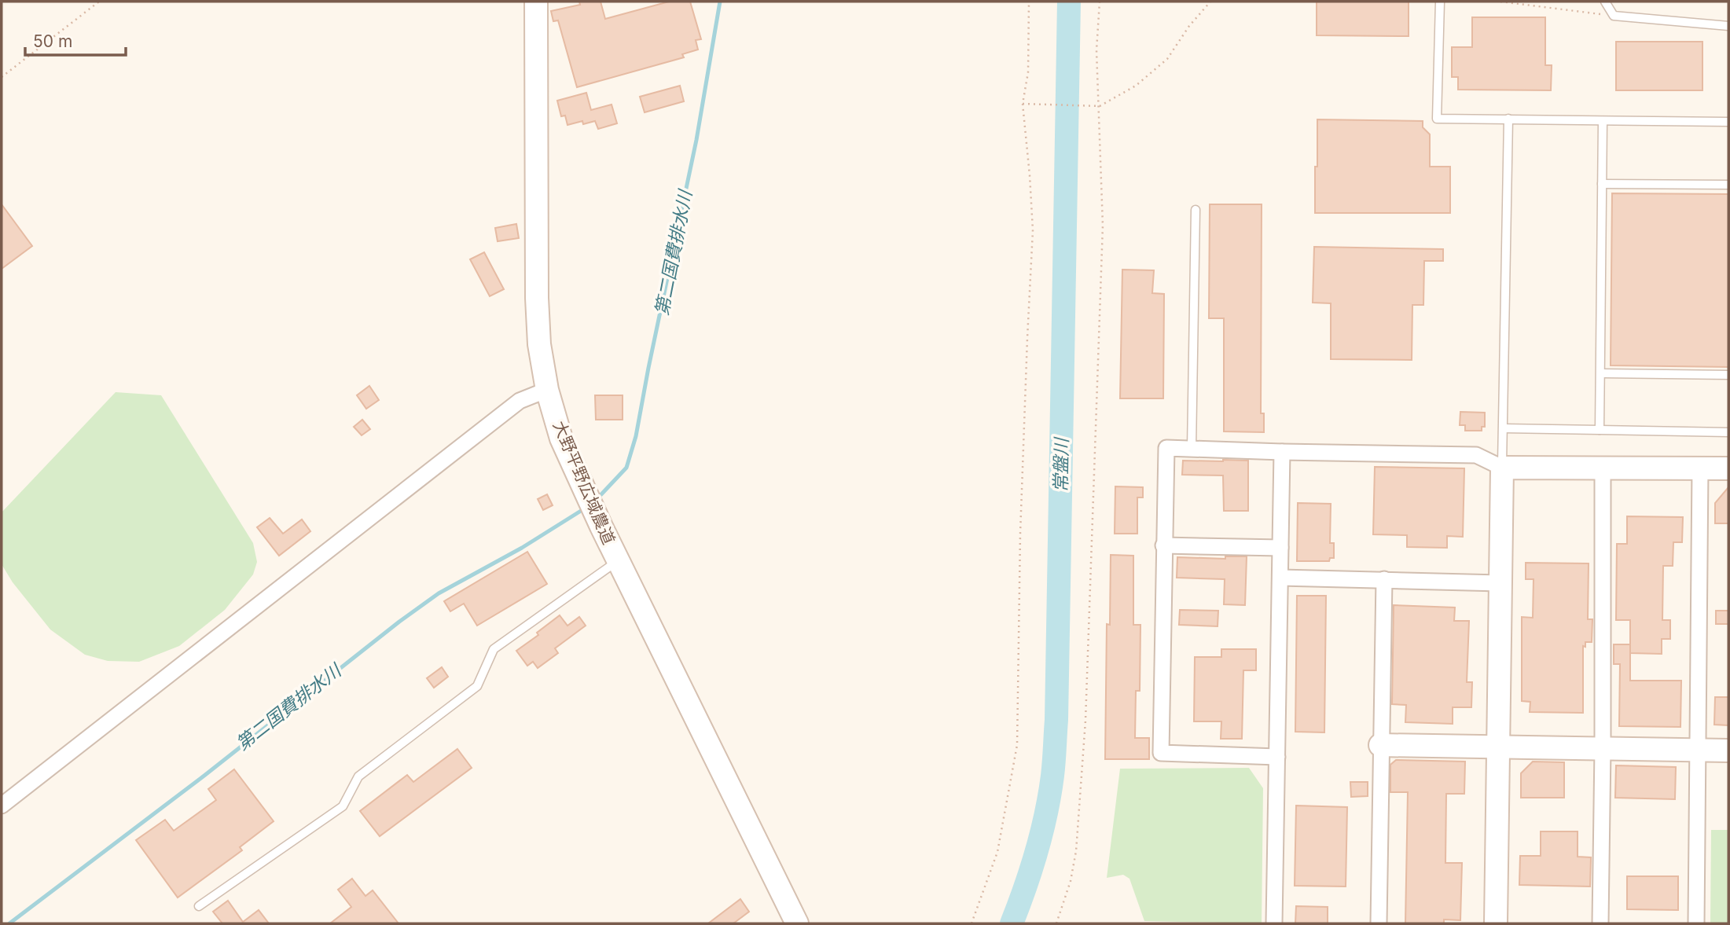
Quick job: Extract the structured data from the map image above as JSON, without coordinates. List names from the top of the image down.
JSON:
{
  "streets": {
    "street": ["大野平野広域農道"]
  },
  "water": ["第二国費排水川", "常盤川"],
  "scale_bar": "50 m"
}
